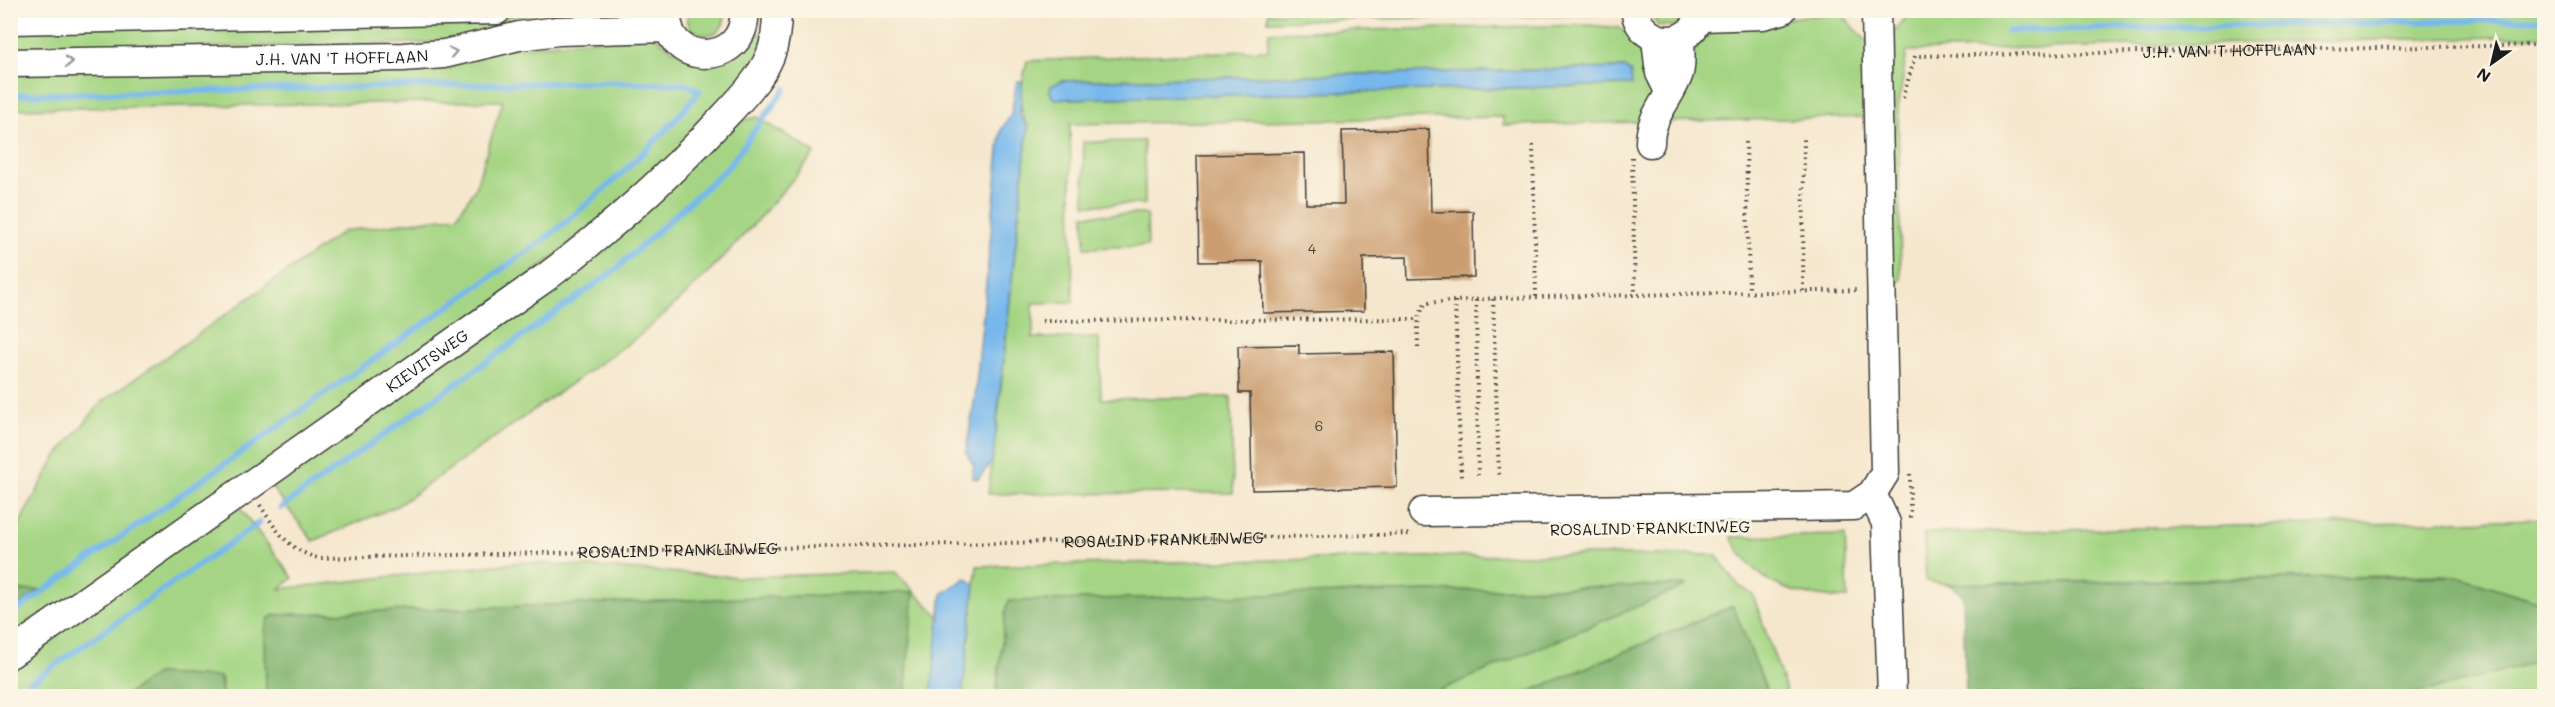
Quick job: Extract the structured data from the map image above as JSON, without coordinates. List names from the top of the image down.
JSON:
{
  "streets": {
    "street": ["J.H. VAN 'T HOFFLAAN", "KIEVITSWEG", "ROSALIND FRANKLINWEG"]
  },
  "crossings": [
    ["KIEVITSWEG", "ROSALIND FRANKLINWEG"]
  ],
  "house_numbers": ["4", "6"],
  "north": "bottom left"
}
